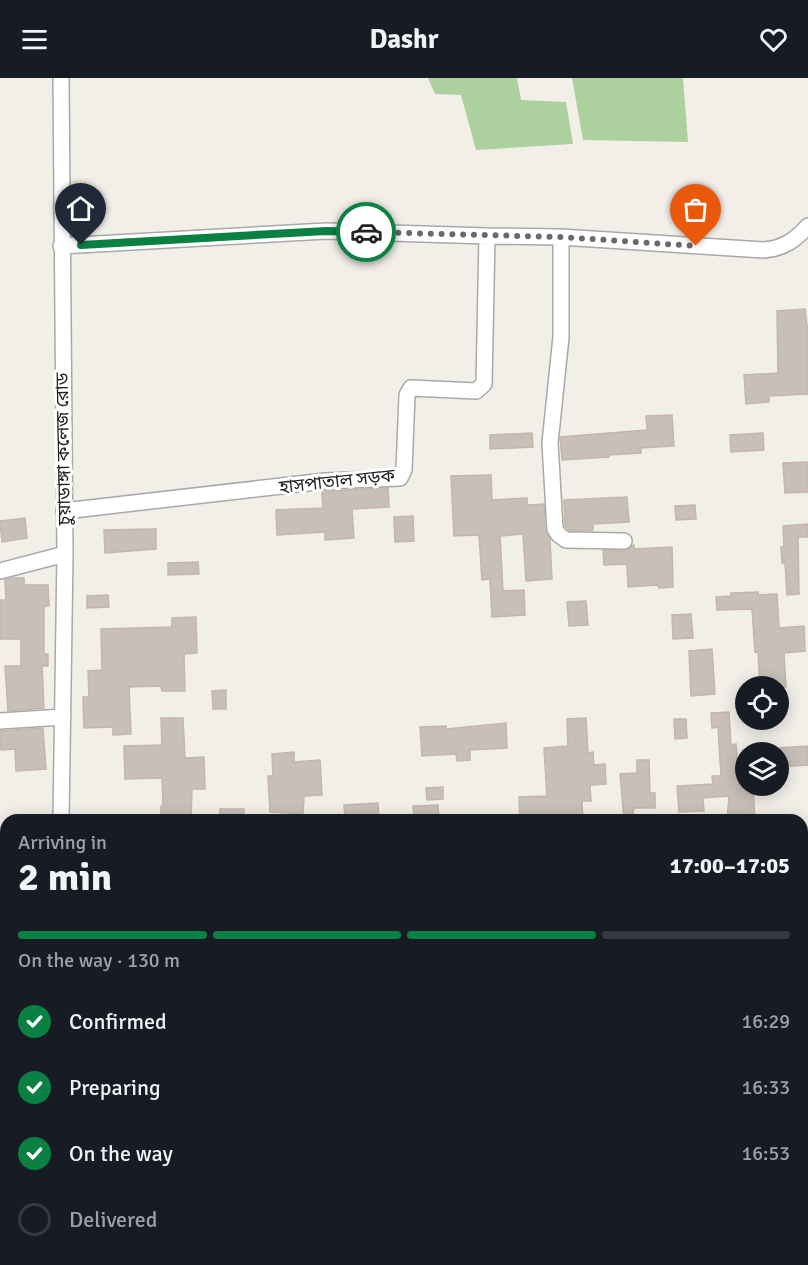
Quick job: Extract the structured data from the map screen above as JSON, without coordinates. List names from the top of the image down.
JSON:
{
  "streets": {
    "street": ["চুয়াডাঙ্গা কলেজ রোড", "হাসপাতাল সড়ক"]
  },
  "crossings": [
    ["চুয়াডাঙ্গা কলেজ রোড", "হাসপাতাল সড়ক"]
  ],
  "page": {
    "header": "Dashr",
    "heading": ["2 min", "Arriving in", "17:00–17:05"],
    "bar": "On the way · 130 m",
    "list": [
      ["Confirmed", "16:29"],
      ["Preparing", "16:33"],
      ["On the way", "16:53"],
      "Delivered"
    ]
  }
}
